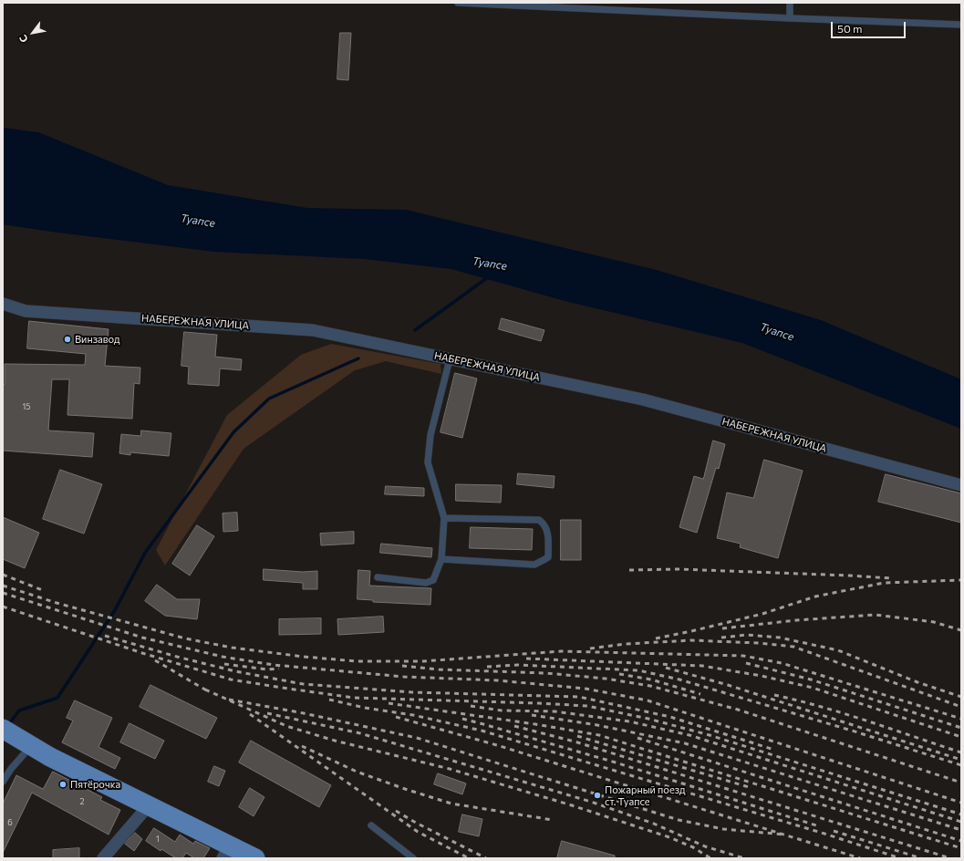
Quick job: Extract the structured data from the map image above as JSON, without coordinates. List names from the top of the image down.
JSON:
{
  "streets": {
    "street": ["НАБЕРЕЖНАЯ УЛИЦА"]
  },
  "water": ["Туапсе"],
  "places": ["Винзавод", "Пятёрочка", "Пожарный поезд ст. Туапсе"],
  "house_numbers": [
    "15",
    "2",
    "6",
    "1"
  ],
  "scale_bar": "50 m",
  "north": "bottom left"
}
